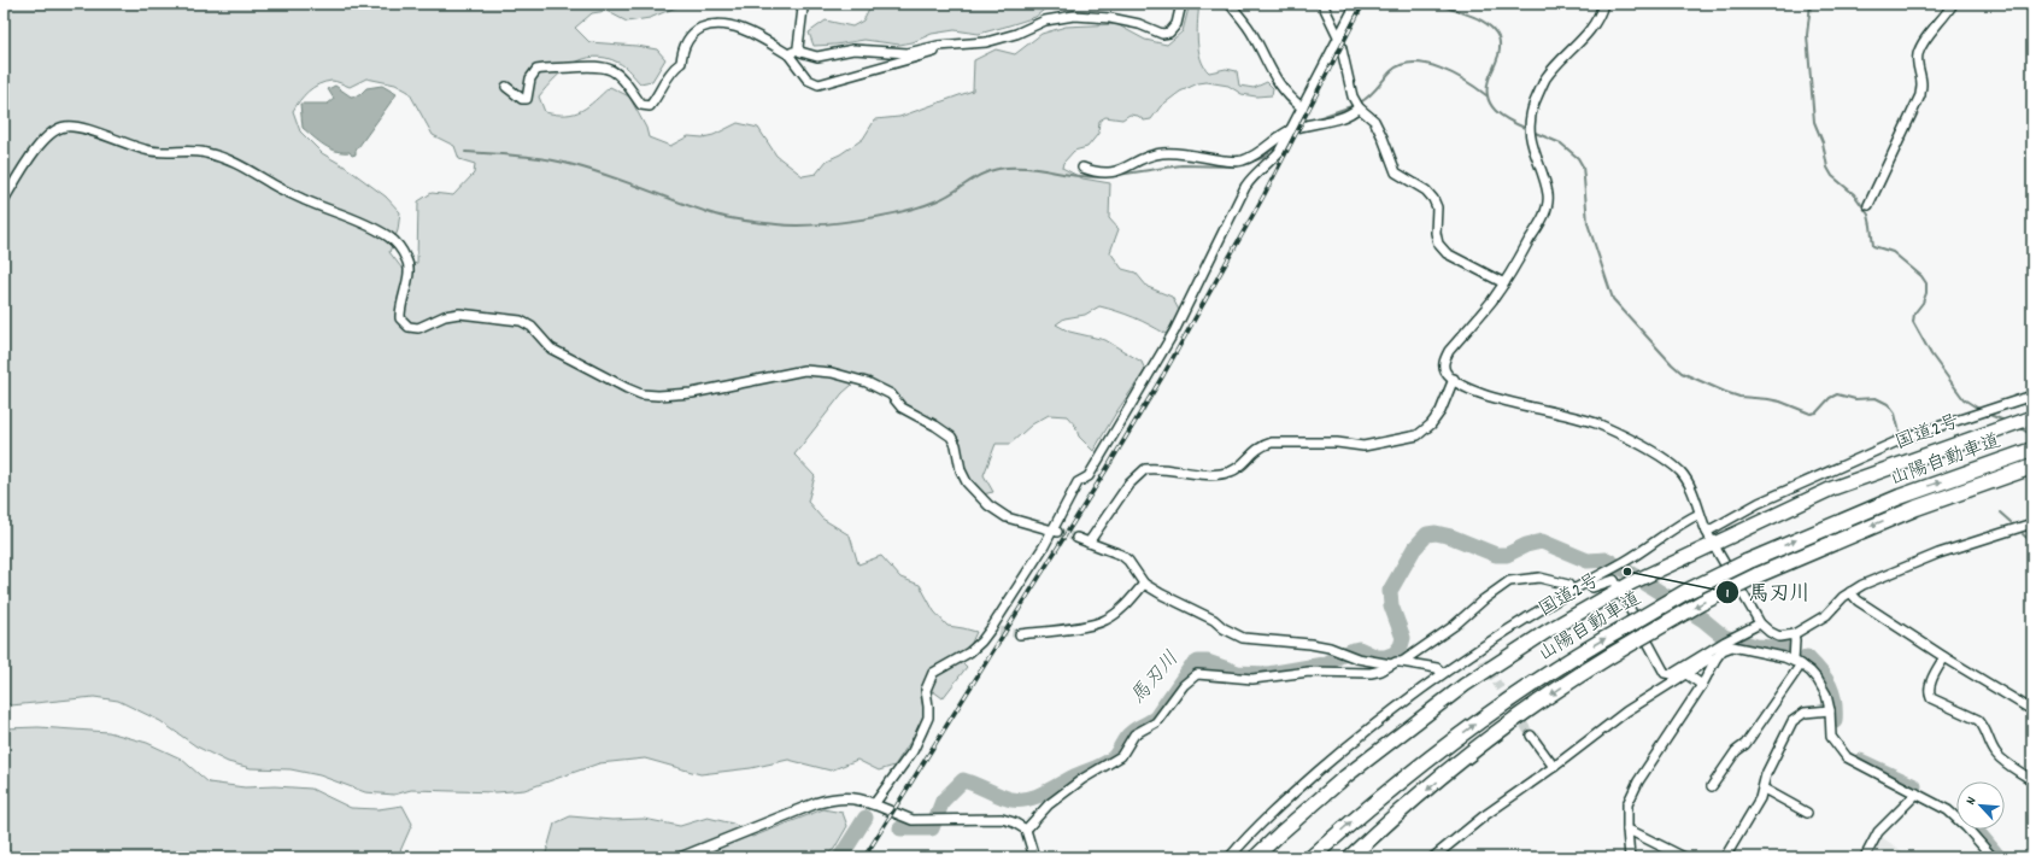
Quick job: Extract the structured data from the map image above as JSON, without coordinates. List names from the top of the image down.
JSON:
{
  "streets": {
    "highway": ["国道2号", "山陽自動車道"]
  },
  "water": ["馬刃川"],
  "places": ["馬刃川"],
  "north": "top left"
}
